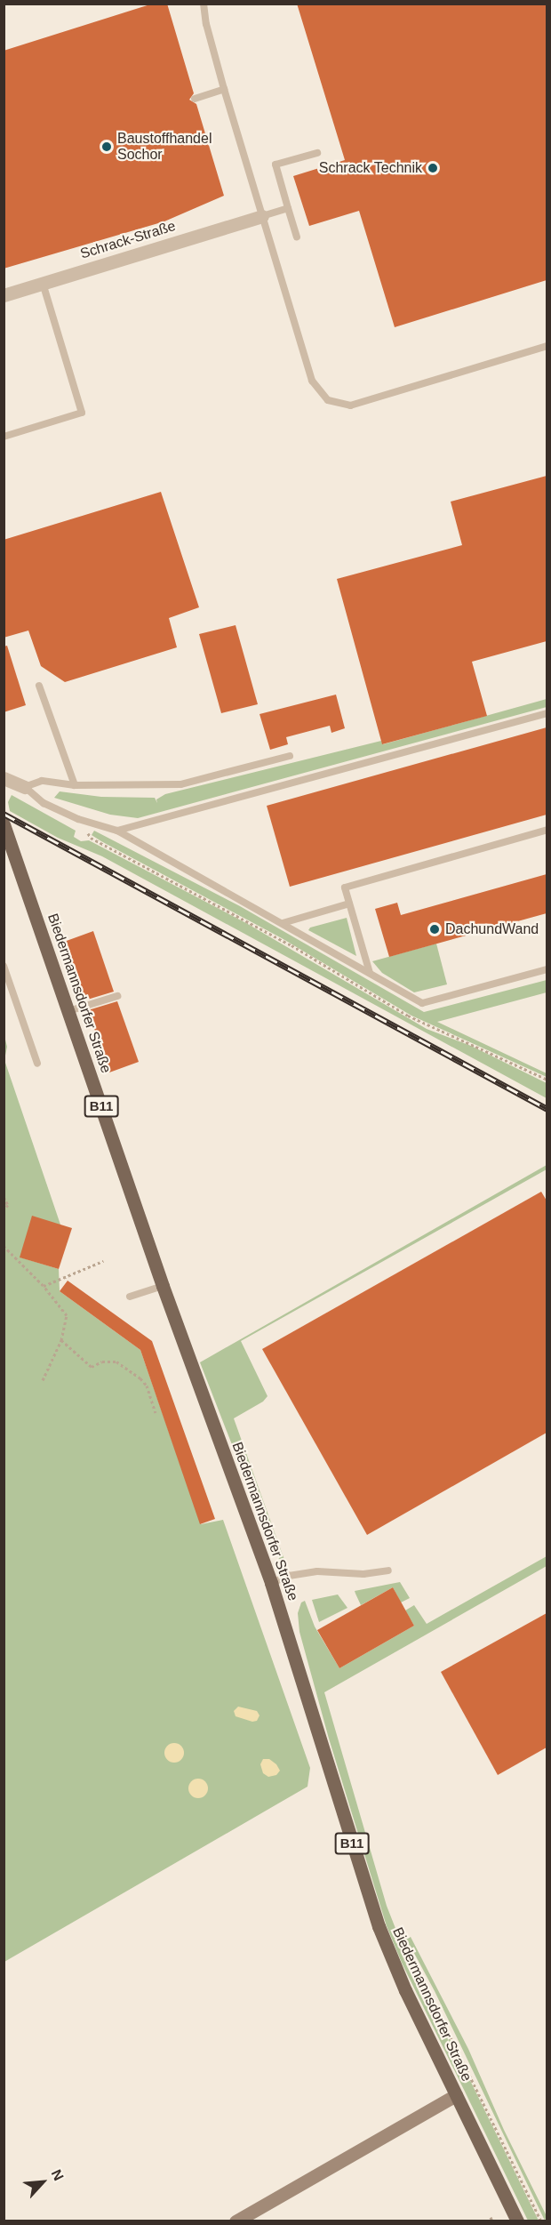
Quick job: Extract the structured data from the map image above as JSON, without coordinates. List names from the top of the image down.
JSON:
{
  "streets": {
    "main road": ["Biedermannsdorfer Straße", "B11"],
    "street": ["Schrack-Straße"]
  },
  "places": ["Baustoffhandel Sochor", "Schrack Technik", "DachundWand"],
  "north": "top right"
}
